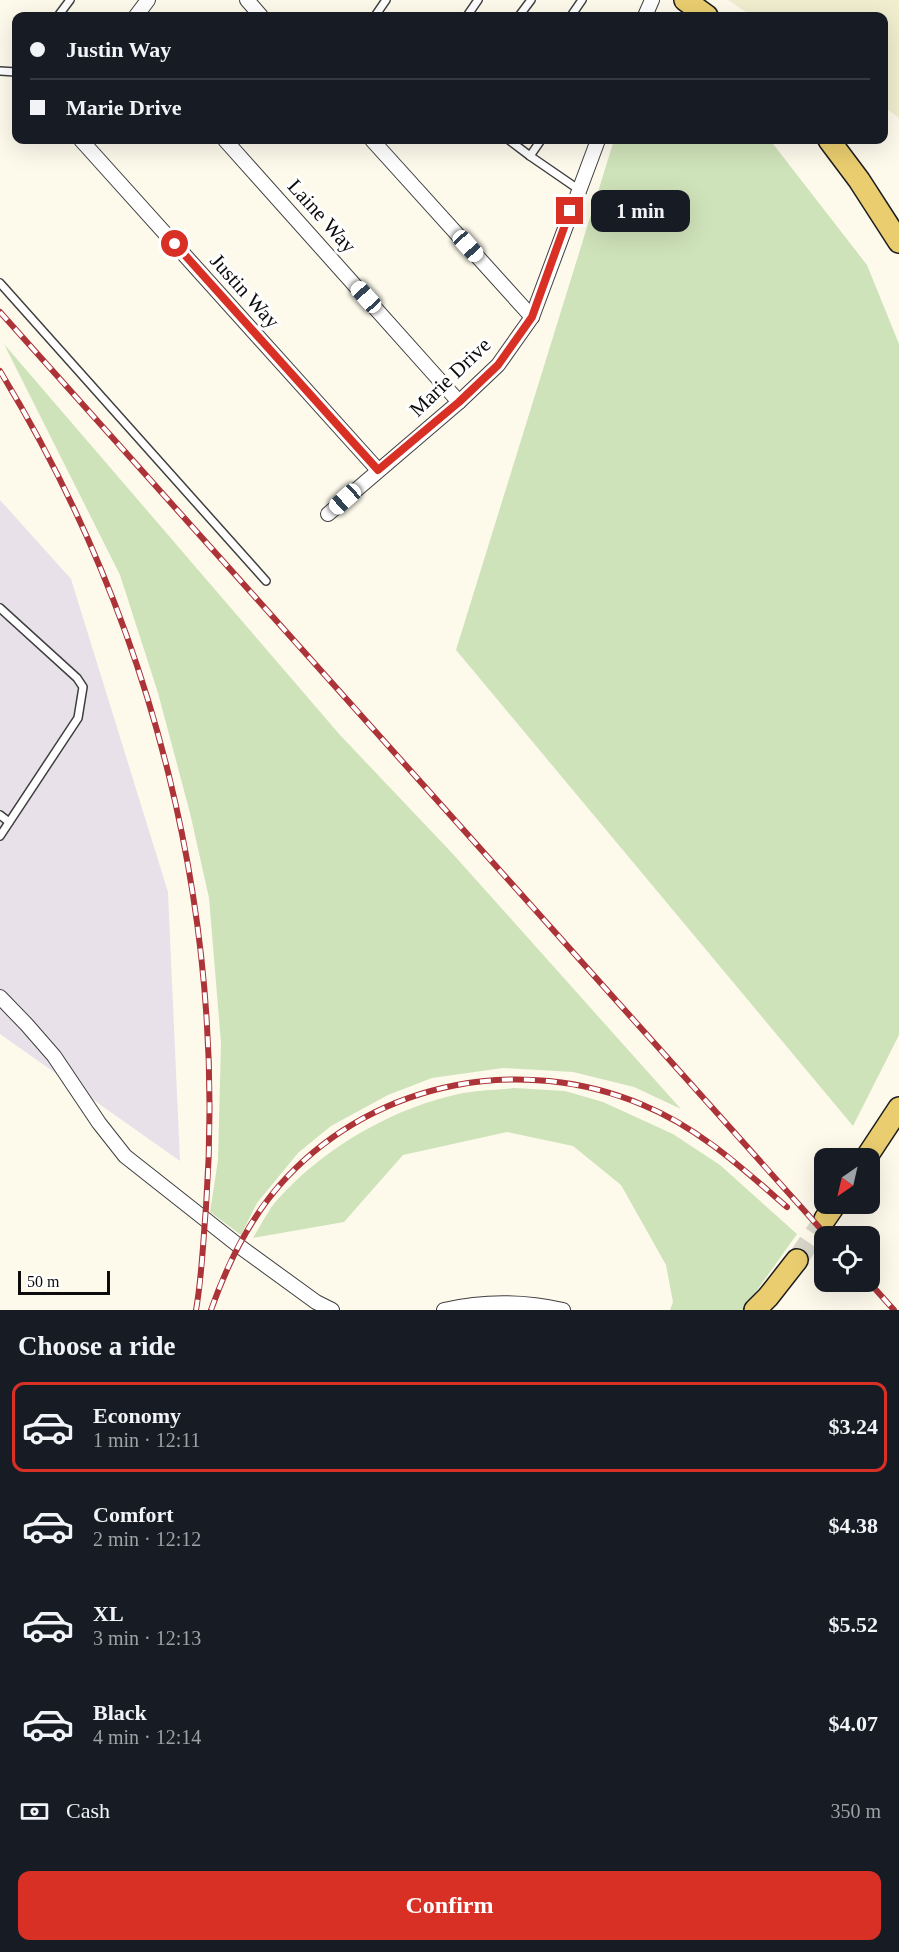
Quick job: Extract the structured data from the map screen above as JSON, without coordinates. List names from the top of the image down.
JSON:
{
  "streets": {
    "street": ["Laine Way", "Justin Way", "Marie Drive"]
  },
  "crossings": [
    ["Laine Way", "Marie Drive"],
    ["Justin Way", "Marie Drive"]
  ],
  "scale_bar": "50 m",
  "north": "bottom left",
  "page": {
    "banner": ["Justin Way", "Marie Drive"],
    "bubble": "1 min",
    "scale": "50 m",
    "heading": "Choose a ride",
    "list": [
      {
        "name": "Economy",
        "note": "1 min · 12:11",
        "value": "$3.24"
      },
      {
        "name": "Comfort",
        "note": "2 min · 12:12",
        "value": "$4.38"
      },
      {
        "name": "XL",
        "note": "3 min · 12:13",
        "value": "$5.52"
      },
      {
        "name": "Black",
        "note": "4 min · 12:14",
        "value": "$4.07"
      }
    ],
    "pay": ["Cash", "350 m"],
    "buttons": "Confirm"
  }
}
